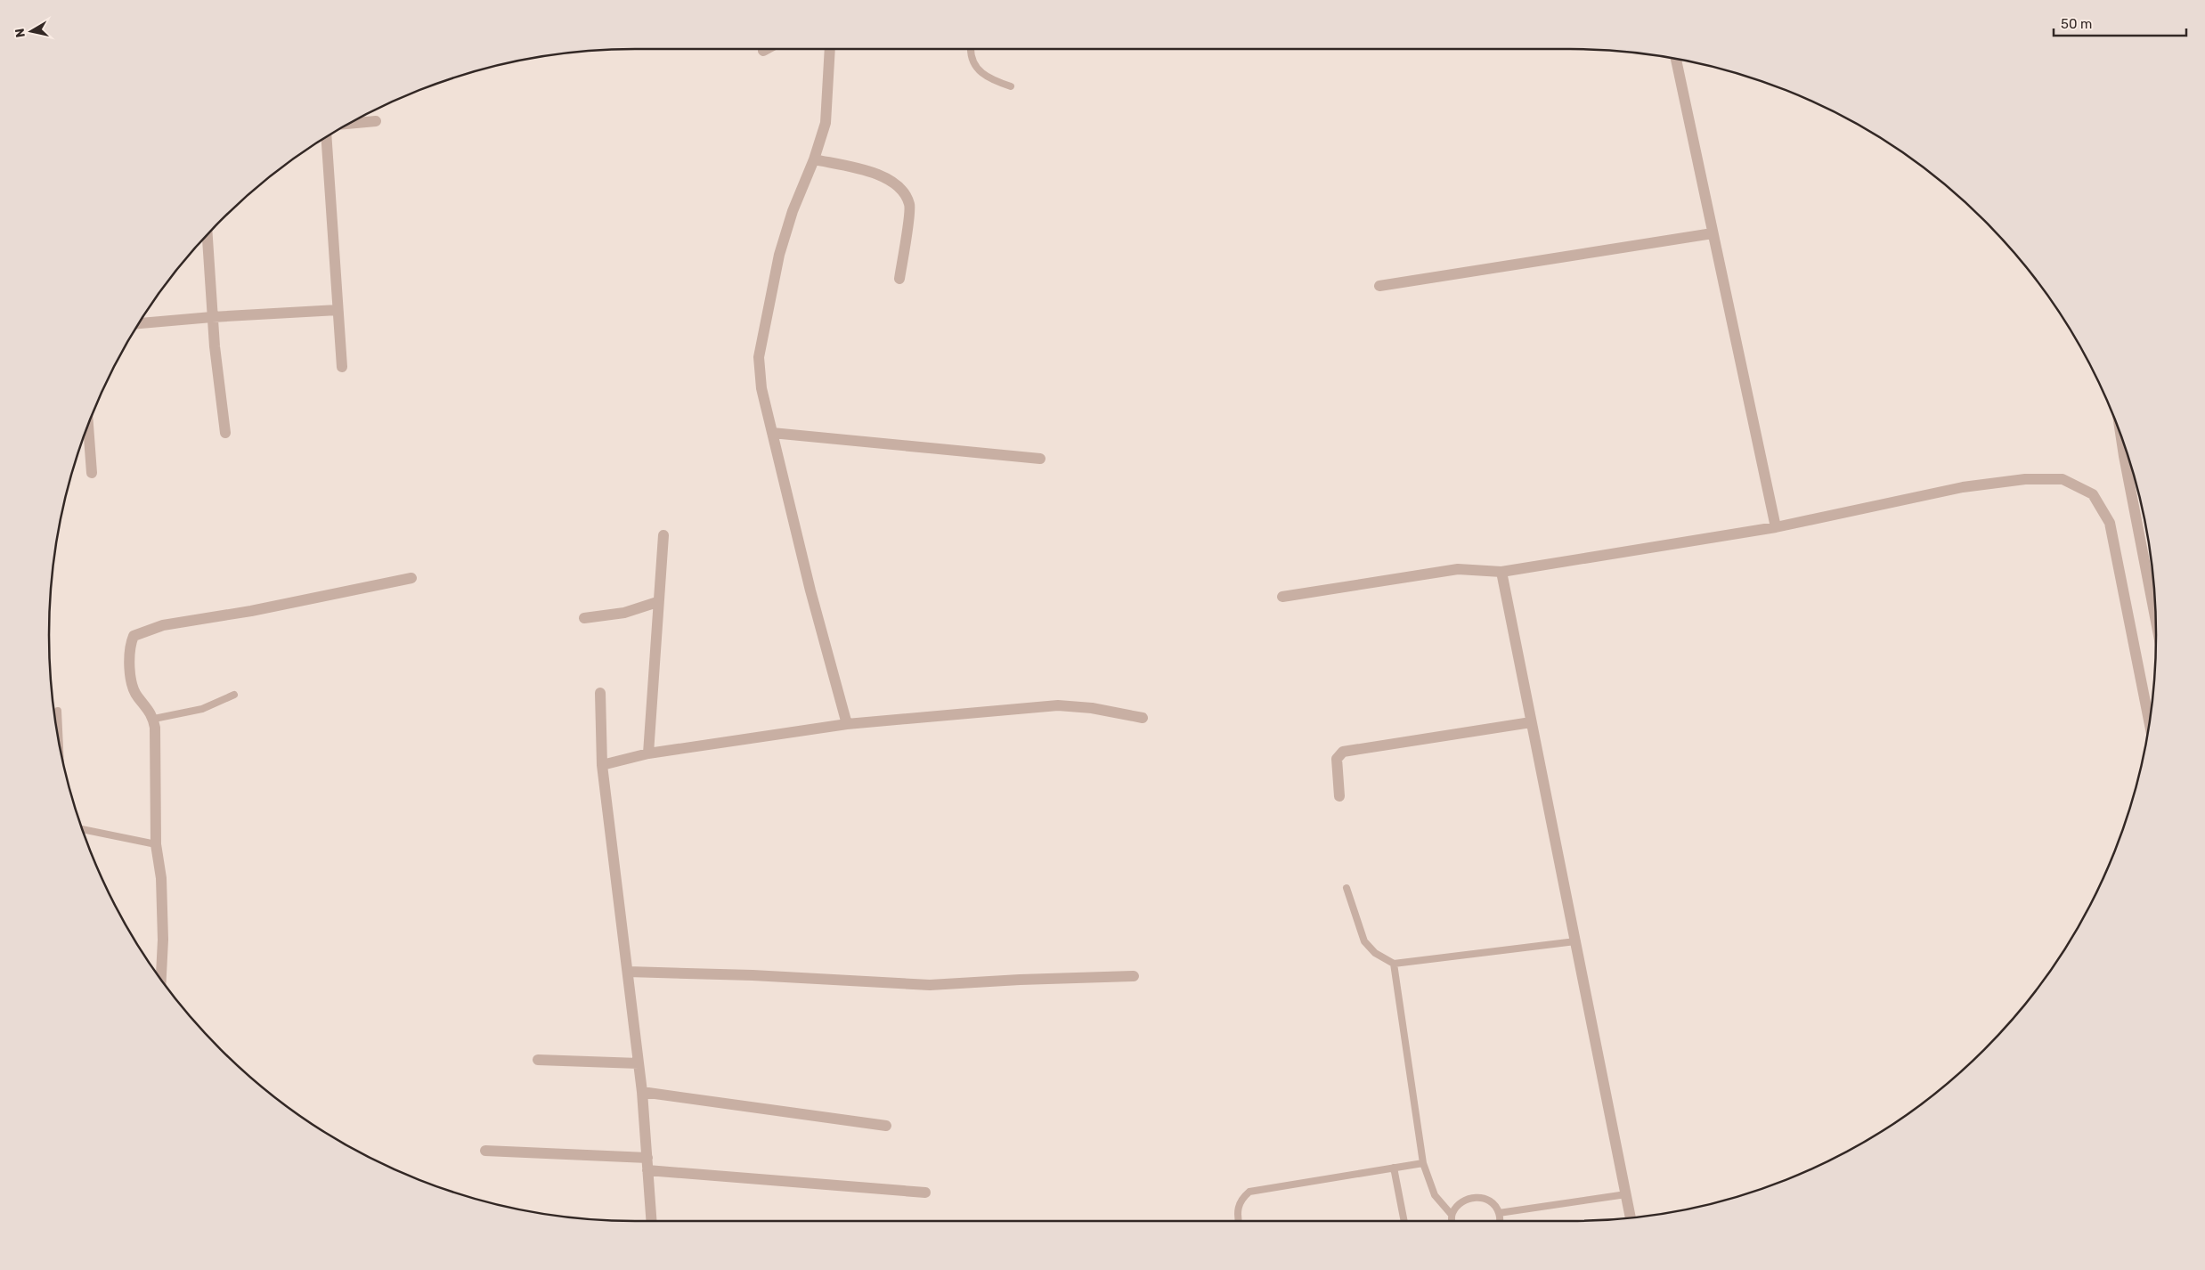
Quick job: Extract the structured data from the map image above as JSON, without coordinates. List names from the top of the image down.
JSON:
{
  "scale_bar": "50 m",
  "north": "left"
}
